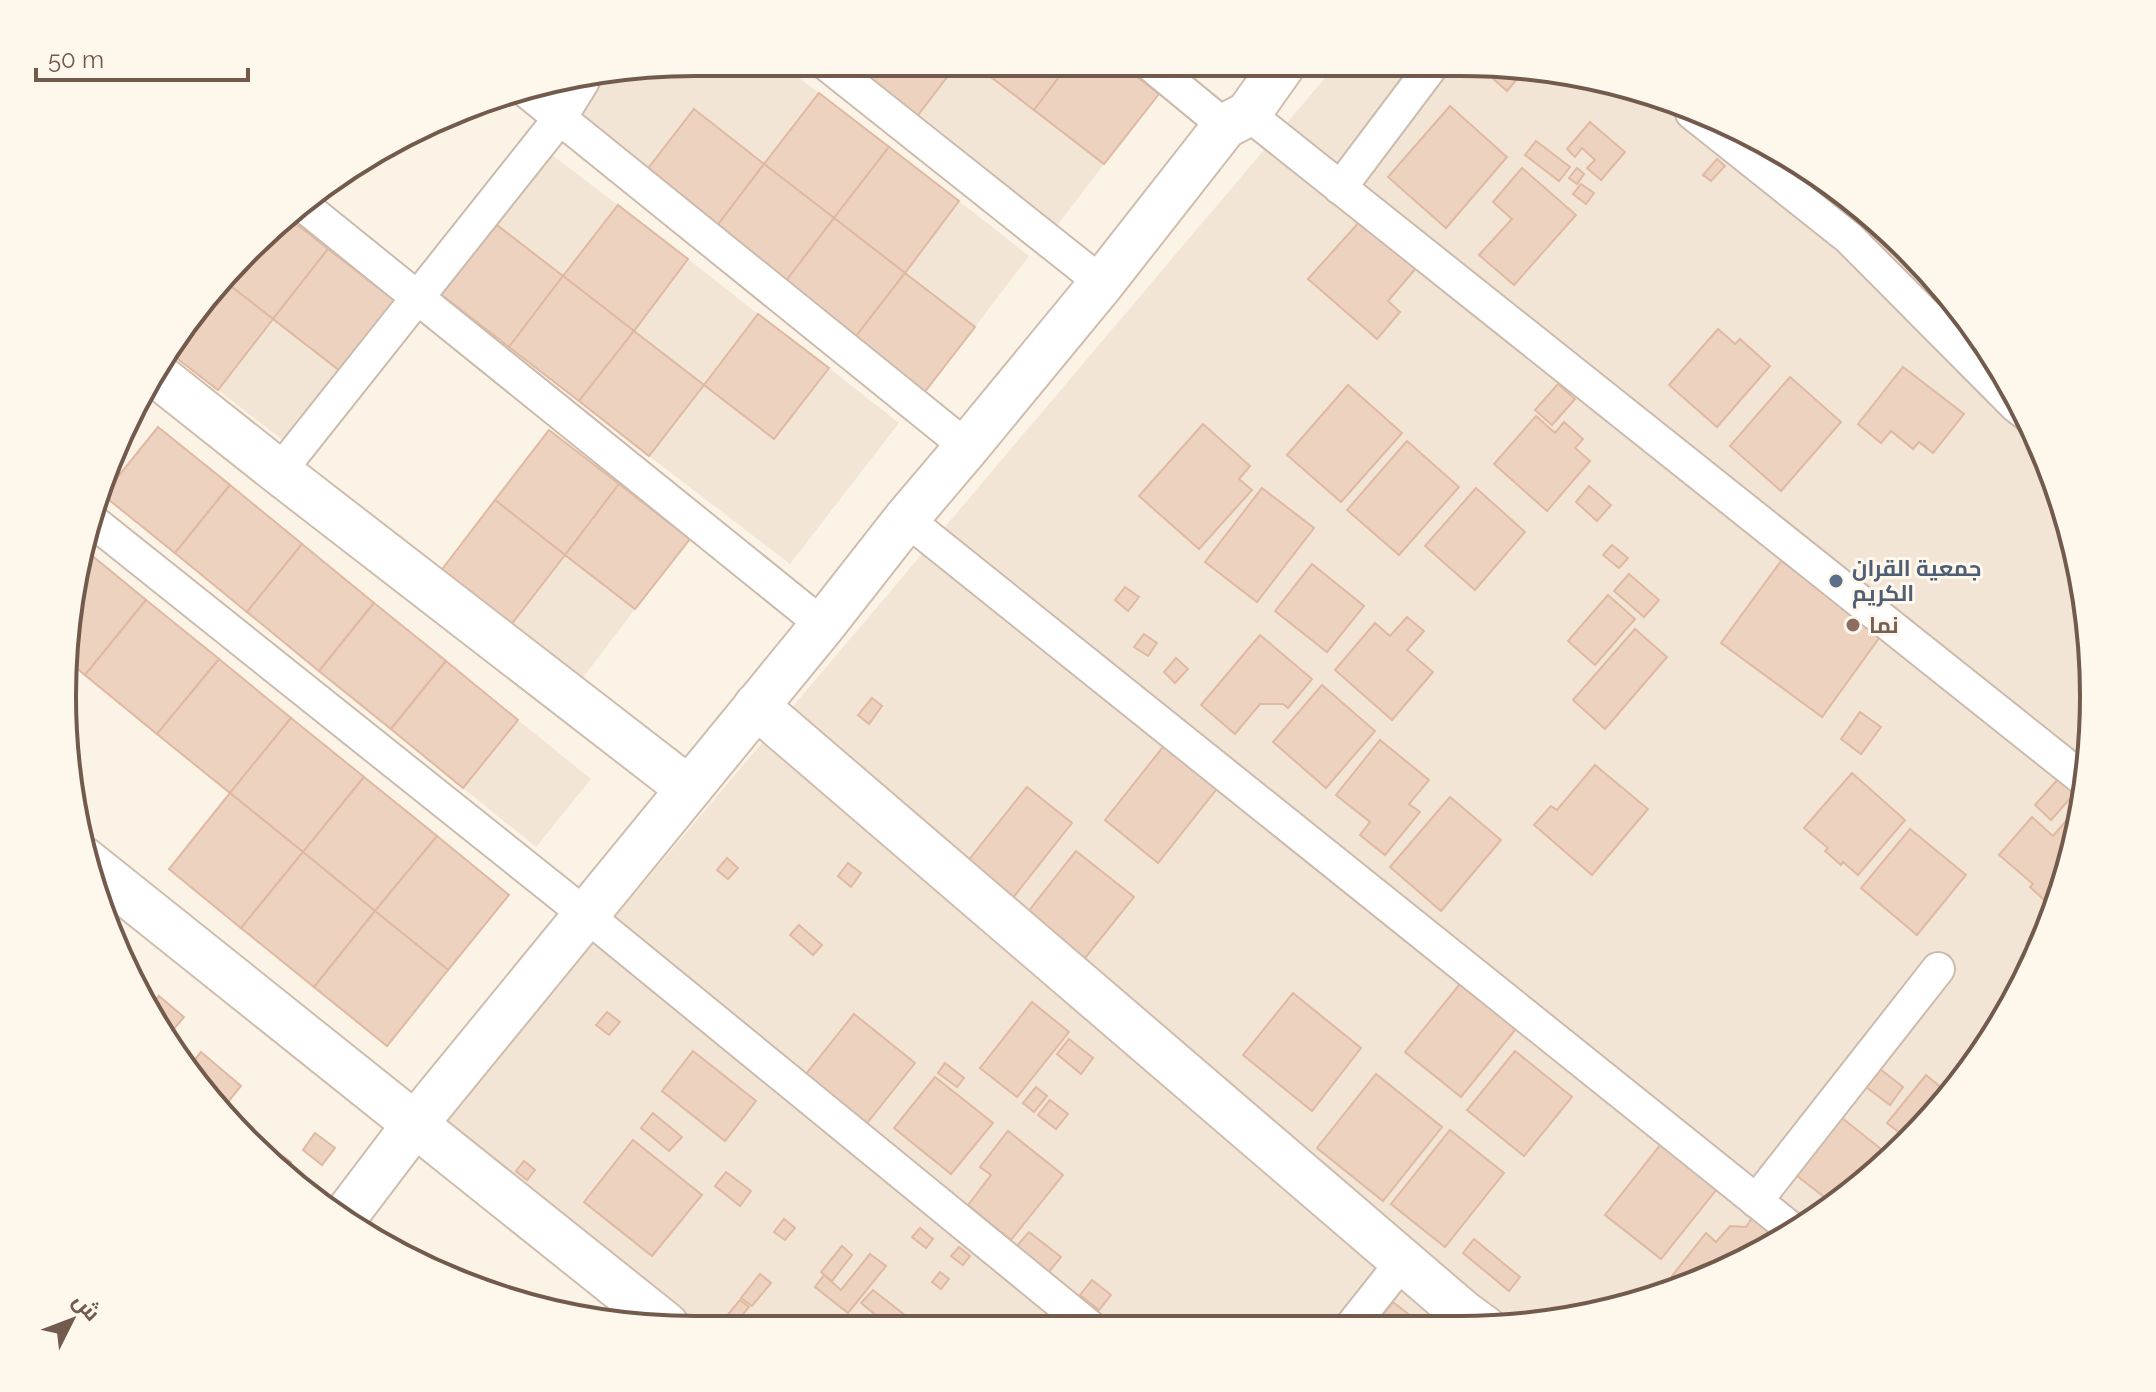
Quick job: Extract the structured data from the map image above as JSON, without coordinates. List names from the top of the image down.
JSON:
{
  "places": ["جمعية القران الكريم", "نما"],
  "scale_bar": "50 m",
  "north": "top right"
}
